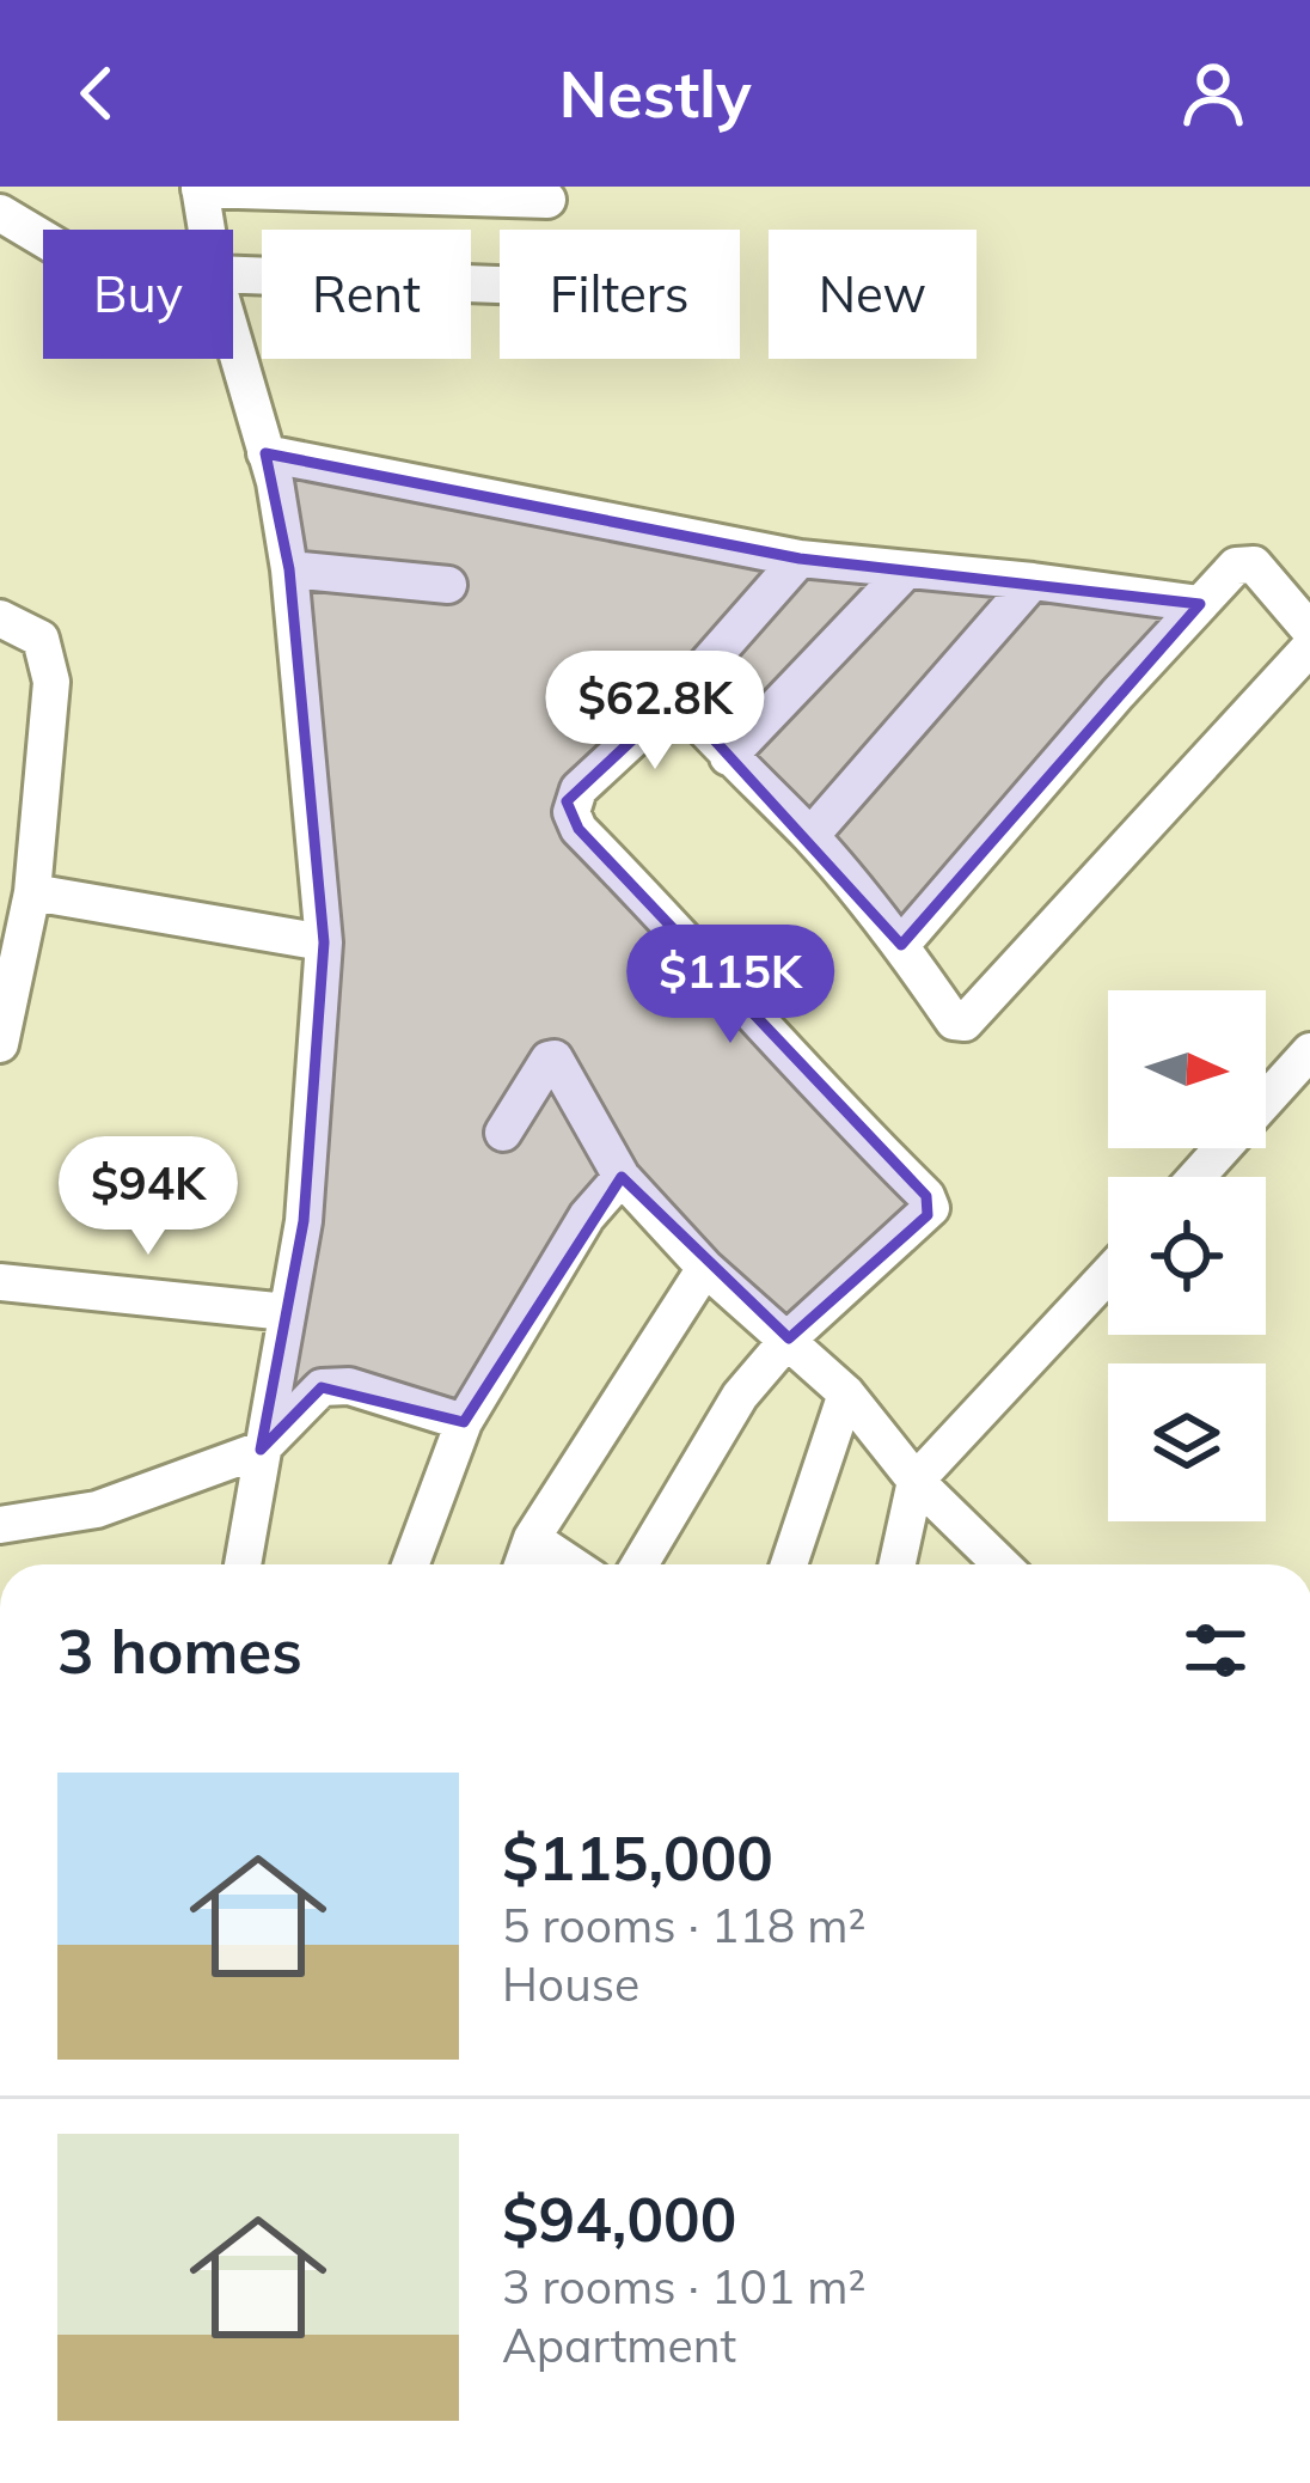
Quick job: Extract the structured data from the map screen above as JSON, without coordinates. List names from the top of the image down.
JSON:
{
  "north": "right",
  "page": {
    "header": "Nestly",
    "chip": [
      "Buy",
      "Rent",
      "Filters",
      "New"
    ],
    "price": ["$62.8K", "$115K", "$94K"],
    "heading": "3 homes",
    "list": [
      {
        "name": "$115,000",
        "note": "5 rooms · 118 m² · House"
      },
      {
        "name": "$94,000",
        "note": "3 rooms · 101 m² · Apartment"
      }
    ]
  }
}
